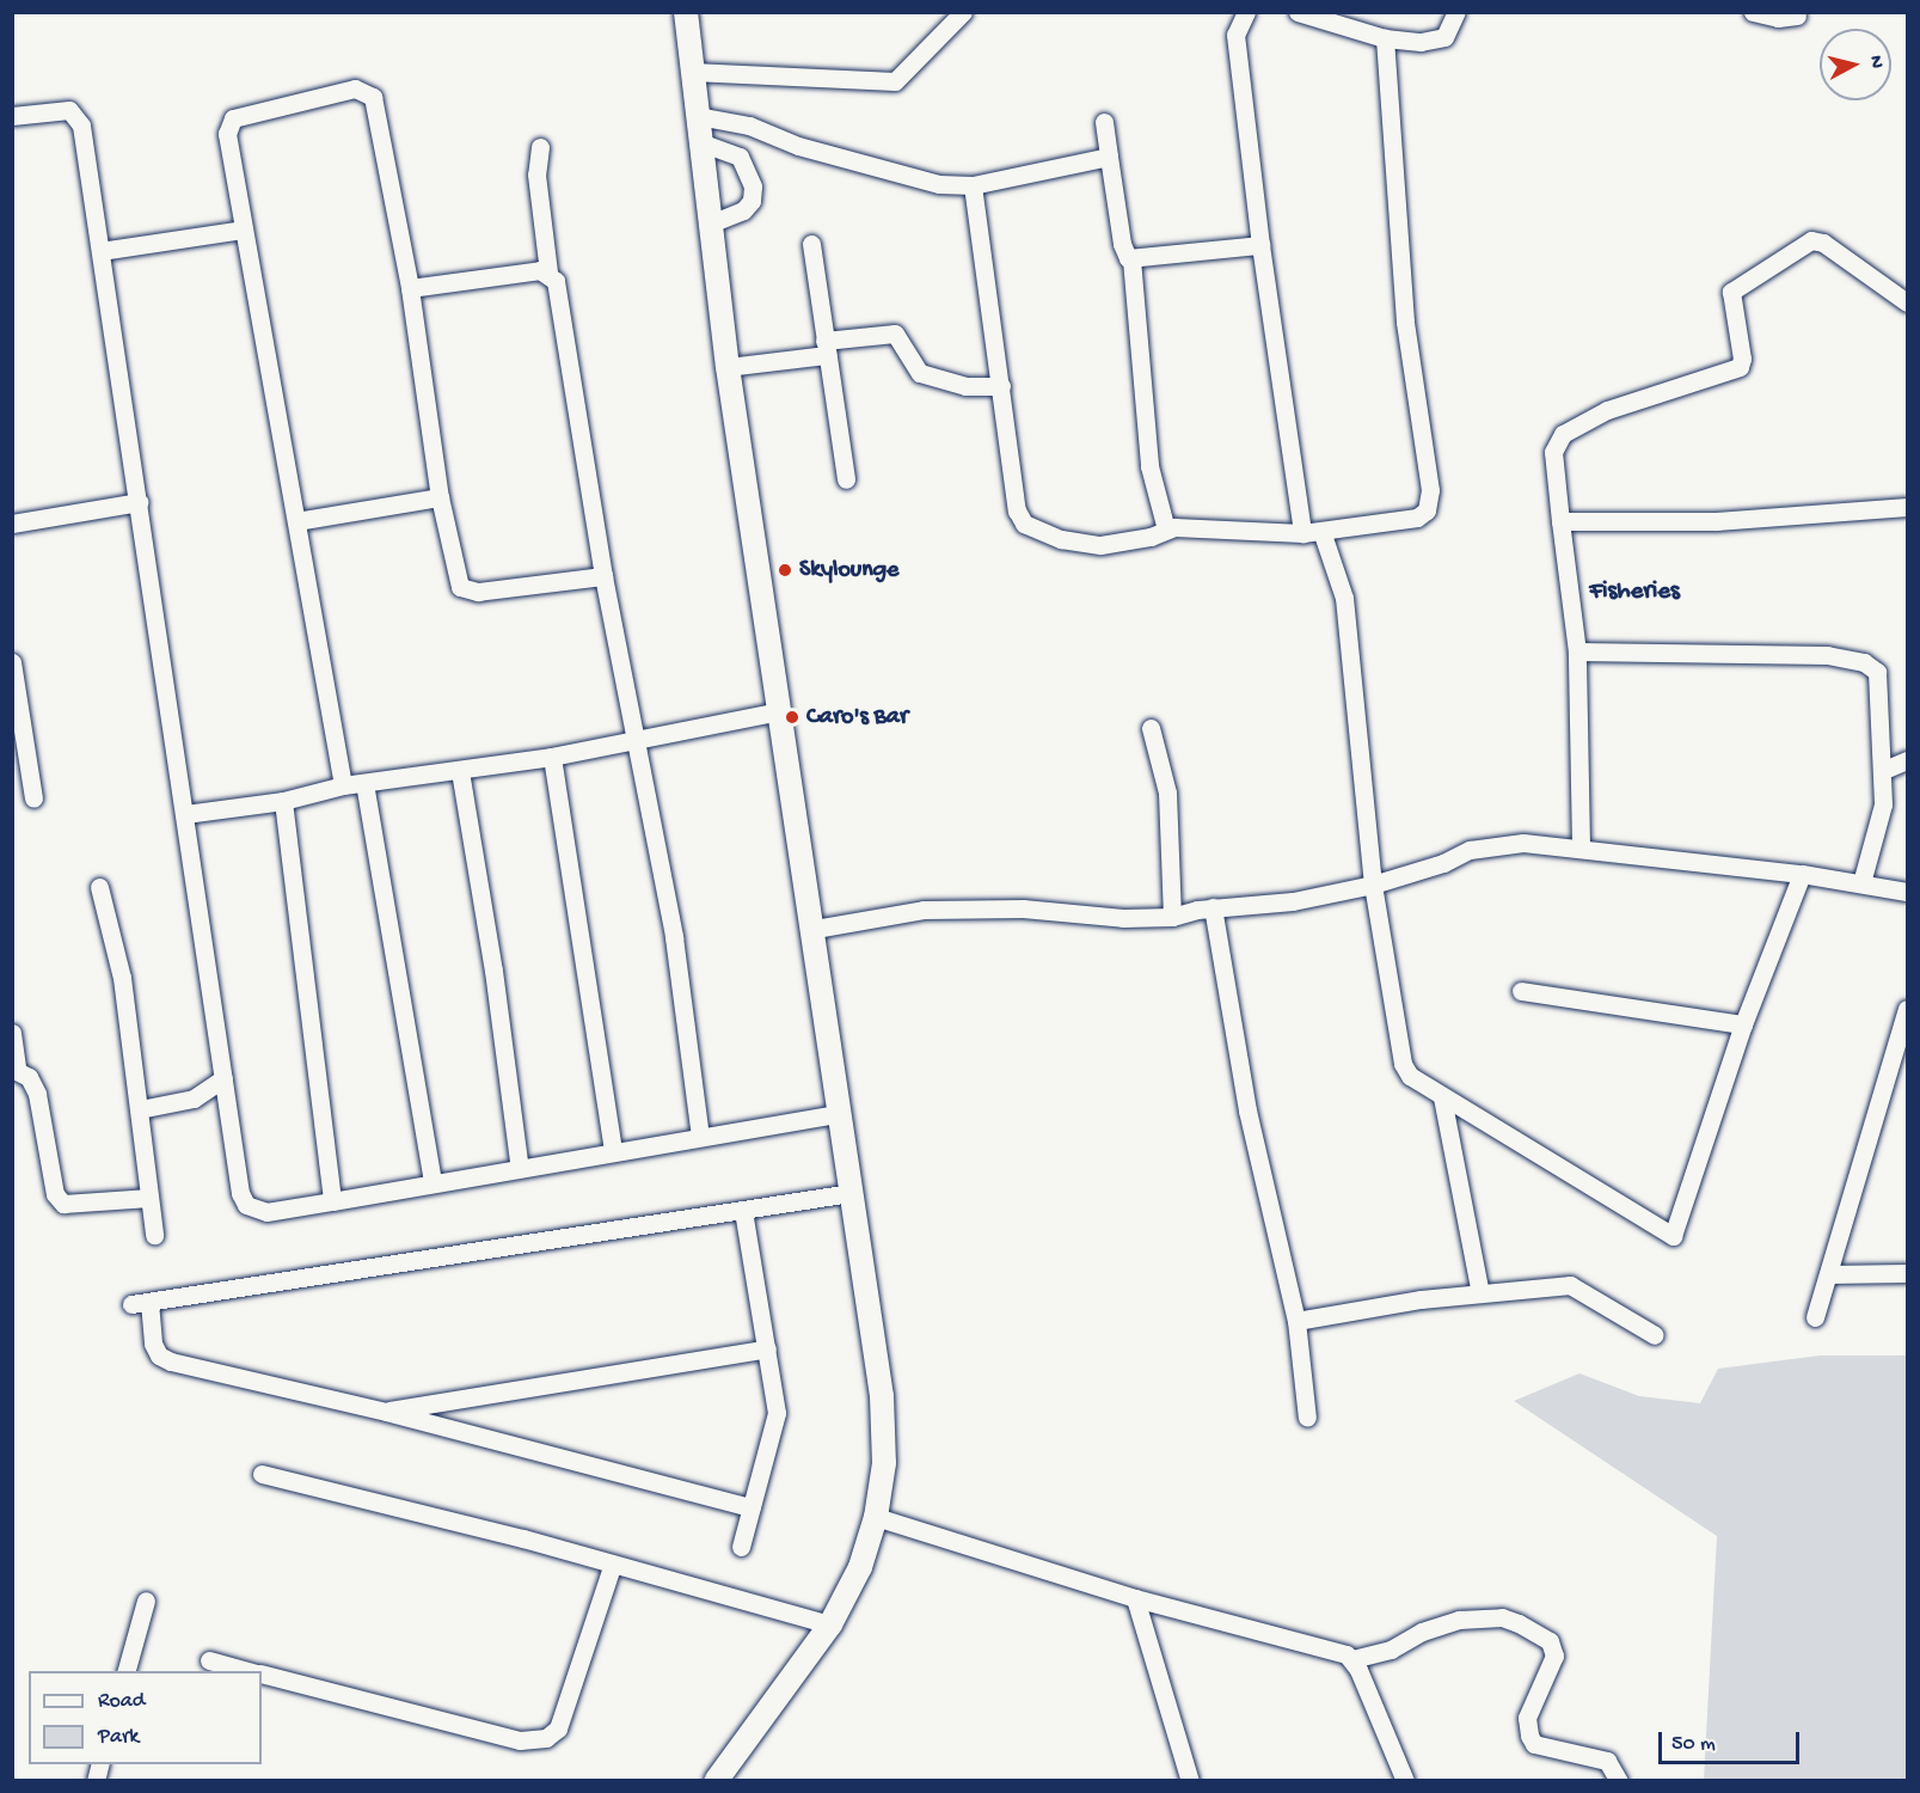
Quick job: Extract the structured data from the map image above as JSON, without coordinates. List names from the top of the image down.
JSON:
{
  "districts": ["Fisheries"],
  "places": ["Skylounge", "Caro's Bar"],
  "legend": ["Road", "Park"],
  "scale_bar": "50 m",
  "north": "right"
}
